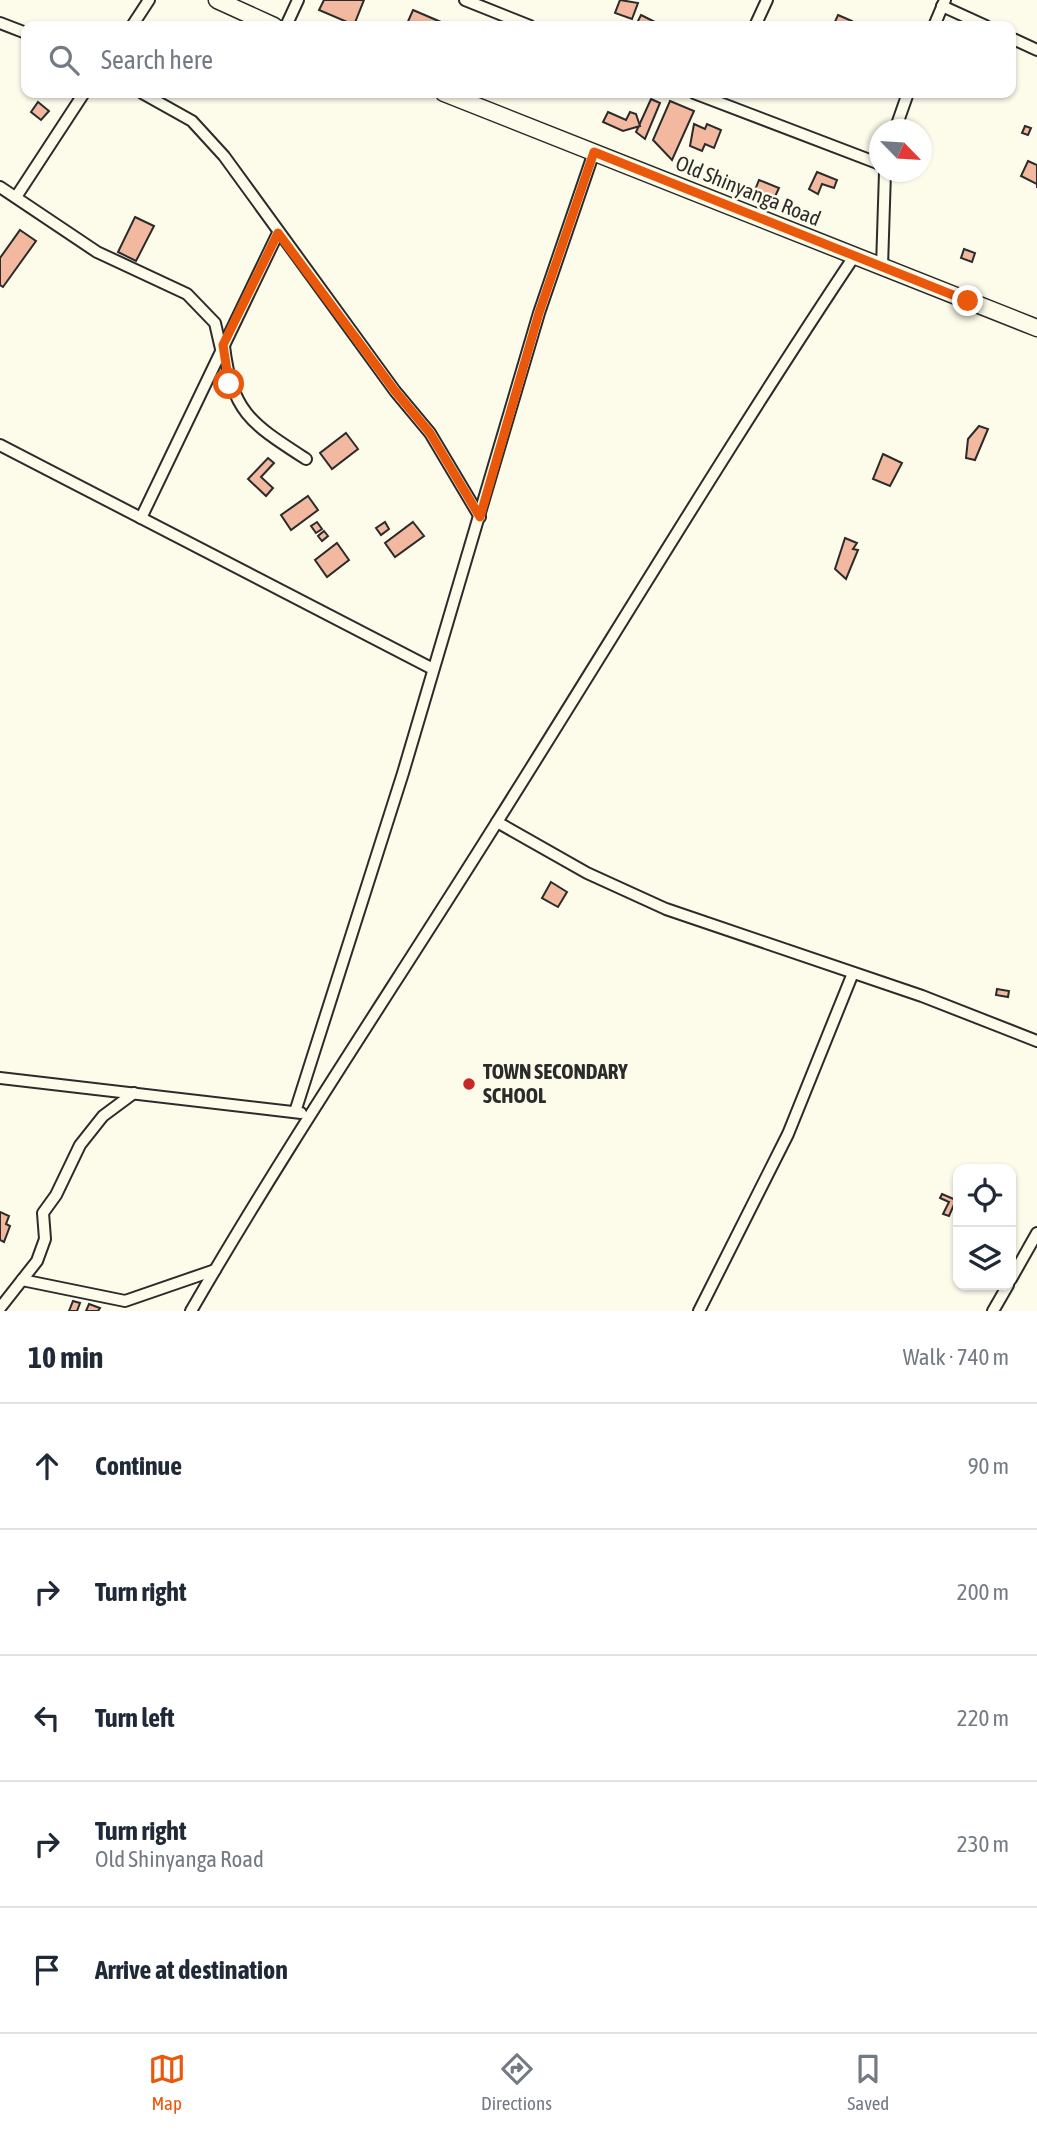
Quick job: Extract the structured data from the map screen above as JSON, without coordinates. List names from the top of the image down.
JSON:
{
  "streets": {
    "main road": ["Old Shinyanga Road"]
  },
  "places": ["TOWN SECONDARY SCHOOL"],
  "north": "bottom right",
  "page": {
    "search": "Search here",
    "heading": ["10 min", "Walk · 740 m"],
    "list": [
      ["Continue", "90 m"],
      ["Turn right", "200 m"],
      ["Turn left", "220 m"],
      ["Turn right", "Old Shinyanga Road", "230 m"],
      "Arrive at destination"
    ],
    "nav": ["Map", "Directions", "Saved"]
  }
}
